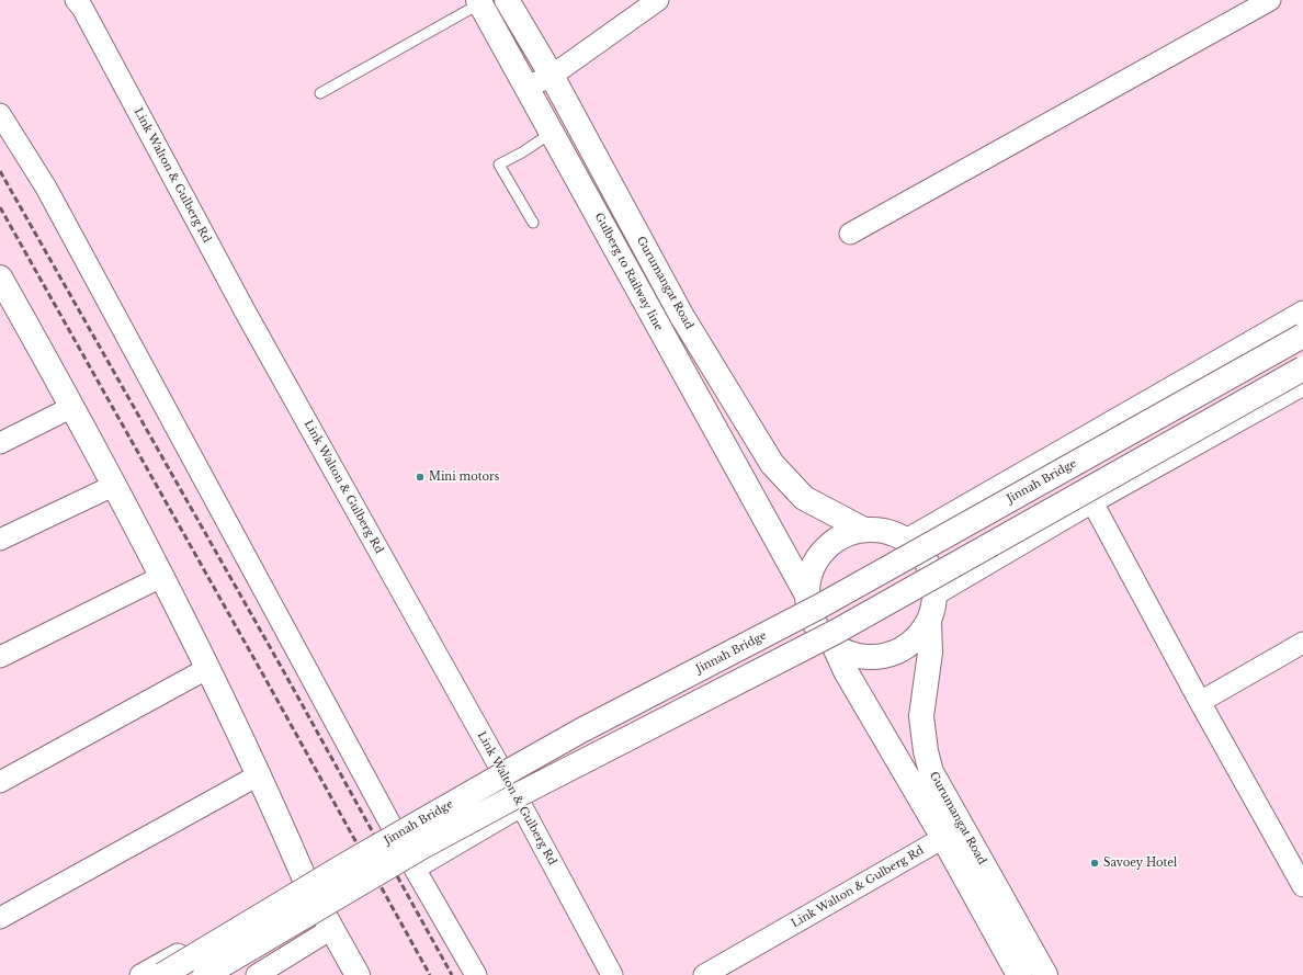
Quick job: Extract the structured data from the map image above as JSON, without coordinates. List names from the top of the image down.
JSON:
{
  "streets": {
    "main road": ["Gulberg to Railway line", "Gurumangat Road", "Jinnah Bridge"],
    "street": ["Link Walton & Gulberg Rd"]
  },
  "crossings": [
    ["Gulberg to Railway line", "Gurumangat Road"]
  ],
  "places": ["Mini motors", "Savoey Hotel"]
}
